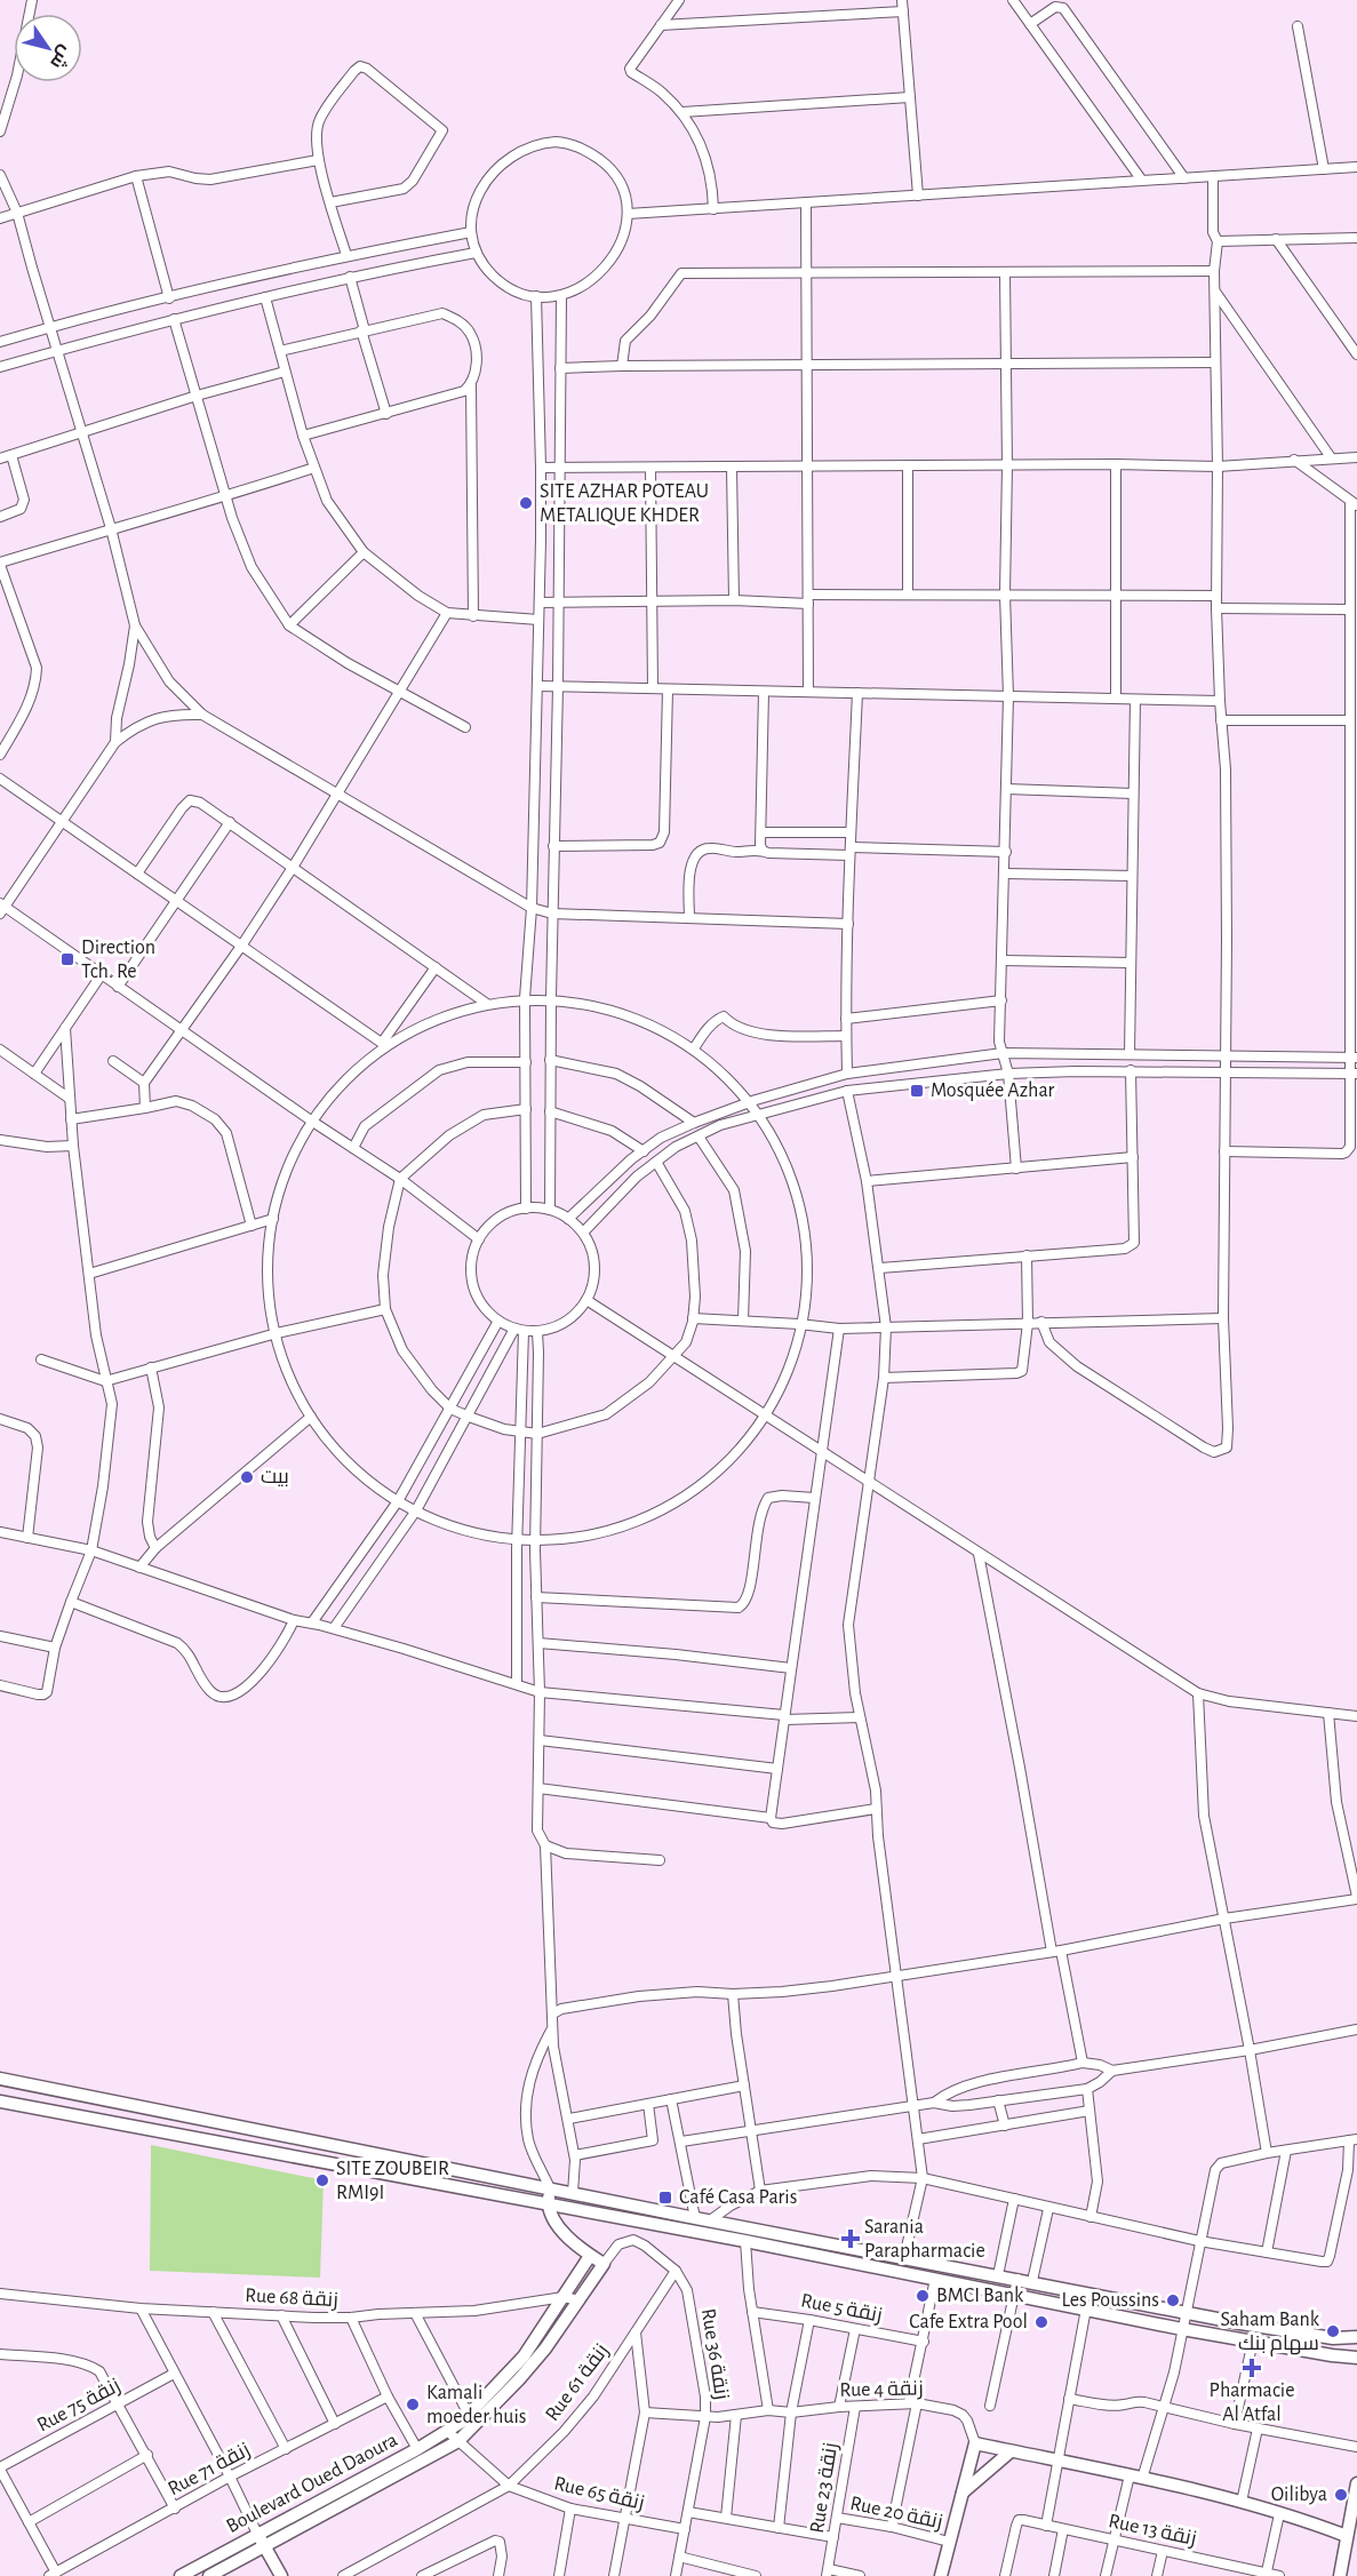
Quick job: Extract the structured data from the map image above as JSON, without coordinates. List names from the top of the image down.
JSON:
{
  "streets": {
    "main road": ["Boulevard Oued Daoura"],
    "street": [
      "Rue 68 زنقة",
      "Rue 5 زنقة",
      "Rue 36 زنقة",
      "Rue 61 زنقة",
      "Rue 4 زنقة",
      "Rue 75 زنقة",
      "Rue 71 زنقة",
      "Rue 23 زنقة",
      "Rue 65 زنقة",
      "Rue 20 زنقة",
      "Rue 13 زنقة"
    ]
  },
  "crossings": [
    ["Rue 68 زنقة", "Boulevard Oued Daoura"],
    ["Rue 36 زنقة", "Rue 61 زنقة"],
    ["Rue 36 زنقة", "Rue 4 زنقة"],
    ["Rue 36 زنقة", "Boulevard Oued Daoura"],
    ["Rue 36 زنقة", "Rue 65 زنقة"],
    ["Rue 61 زنقة", "Rue 65 زنقة"],
    ["Rue 4 زنقة", "Rue 23 زنقة"],
    ["Boulevard Oued Daoura", "Rue 65 زنقة"],
    ["Rue 23 زنقة", "Rue 20 زنقة"]
  ],
  "places": {
    "other": [
      "SITE AZHAR POTEAU METALIQUE KHDER",
      "بيت",
      "SITE ZOUBEIR RMI9I",
      "BMCI Bank",
      "Les Poussins",
      "Cafe Extra Pool",
      "Saham Bank سهام بنك",
      "Kamali moeder huis",
      "Oilibya"
    ],
    "transit": ["Direction Tch. Re", "Mosquée Azhar", "Café Casa Paris"],
    "health": ["Sarania Parapharmacie", "Pharmacie Al Atfal"]
  },
  "north": "bottom right"
}
